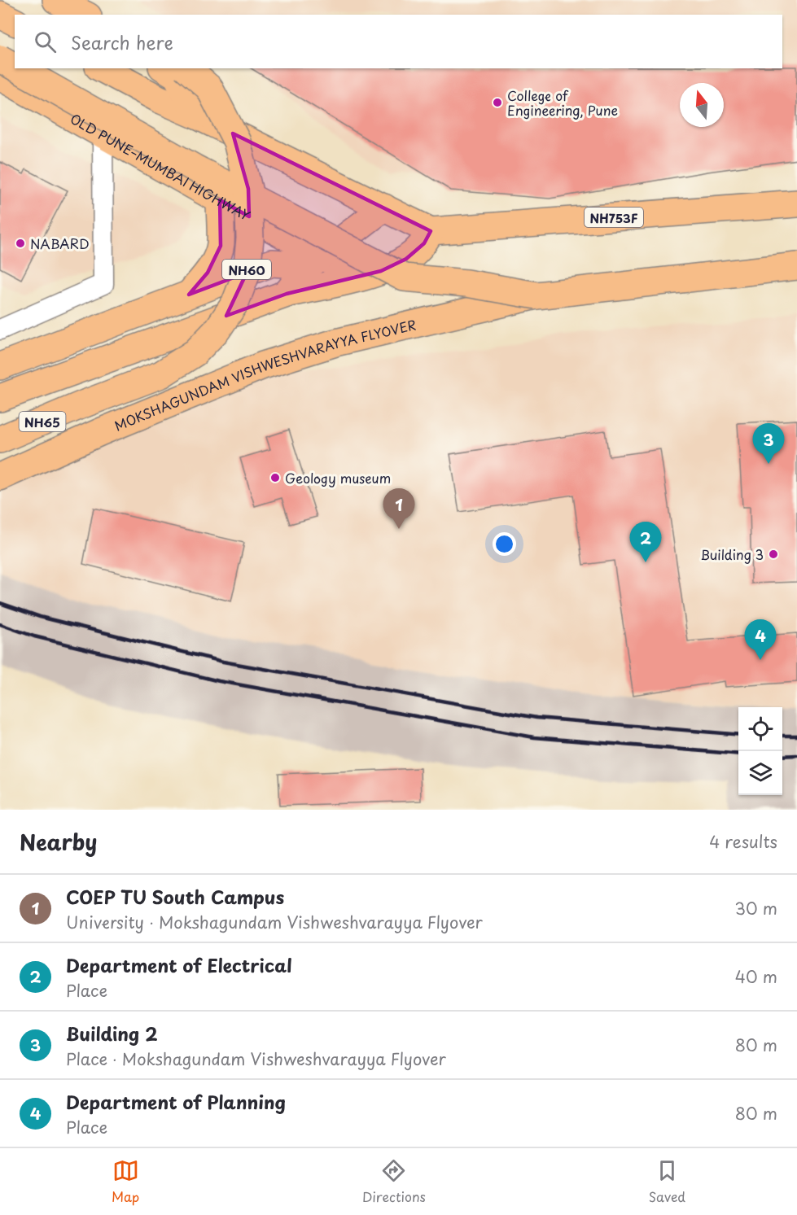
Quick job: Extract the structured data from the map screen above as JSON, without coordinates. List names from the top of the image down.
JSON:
{
  "streets": {
    "highway": [
      "OLD PUNE–MUMBAI HIGHWAY",
      "NH753F",
      "NH60",
      "MOKSHAGUNDAM VISHWESHVARAYYA FLYOVER",
      "NH65"
    ]
  },
  "crossings": [
    ["OLD PUNE–MUMBAI HIGHWAY", "NH60"],
    ["NH60", "NH65"]
  ],
  "places": [
    "College of Engineering, Pune",
    "NABARD",
    "Geology museum",
    "Building 3"
  ],
  "north": "top",
  "page": {
    "search": "Search here",
    "pins": [
      "3",
      "1",
      "2",
      "4"
    ],
    "heading": ["Nearby", "4 results"],
    "list": [
      {
        "mark": "1",
        "name": "COEP TU South Campus",
        "note": "University · Mokshagundam Vishweshvarayya Flyover",
        "value": "30 m"
      },
      {
        "mark": "2",
        "name": "Department of Electrical",
        "note": "Place",
        "value": "40 m"
      },
      {
        "mark": "3",
        "name": "Building 2",
        "note": "Place · Mokshagundam Vishweshvarayya Flyover",
        "value": "80 m"
      },
      {
        "mark": "4",
        "name": "Department of Planning",
        "note": "Place",
        "value": "80 m"
      }
    ],
    "nav": ["Map", "Directions", "Saved"]
  }
}
